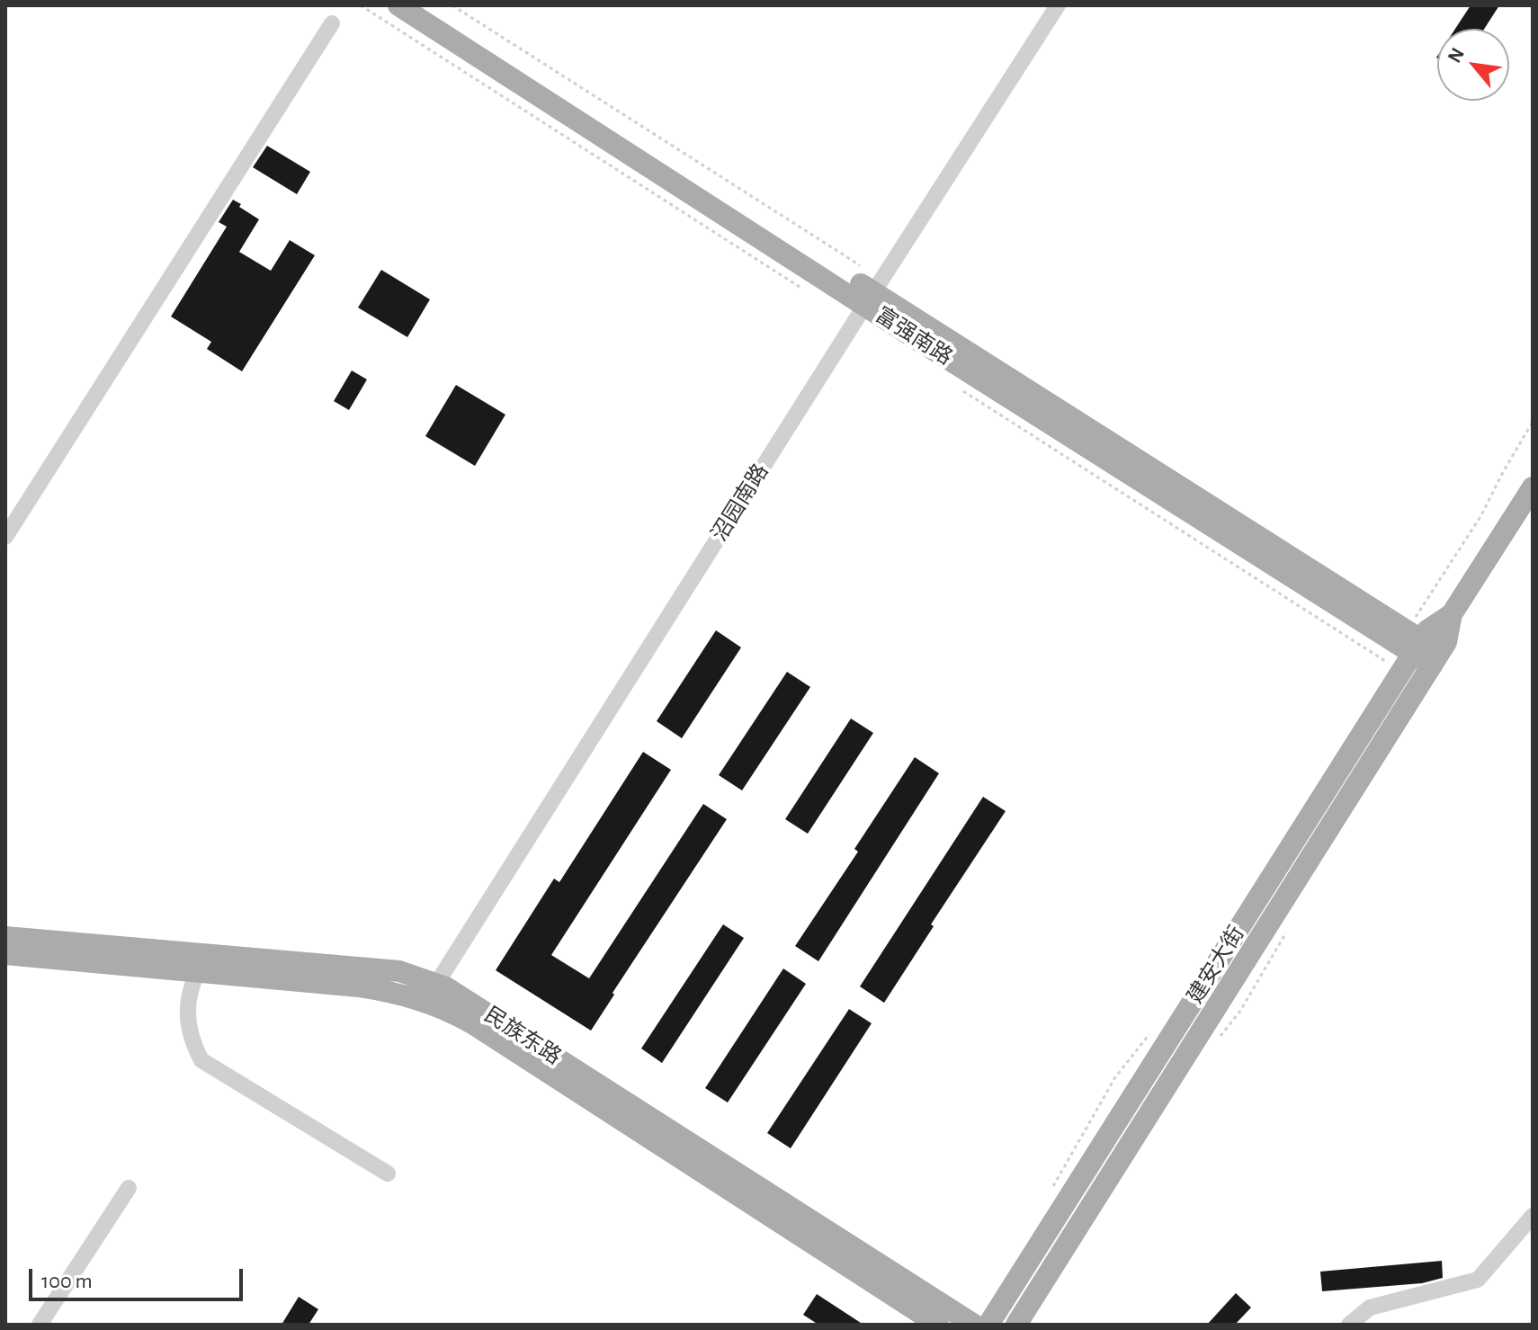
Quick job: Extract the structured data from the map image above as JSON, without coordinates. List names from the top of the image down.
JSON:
{
  "streets": {
    "main road": ["富强南路", "建安大街", "民族东路"],
    "street": ["沼园南路"]
  },
  "crossings": [
    ["富强南路", "沼园南路"],
    ["富强南路", "建安大街"],
    ["沼园南路", "民族东路"]
  ],
  "scale_bar": "100 m",
  "north": "top left"
}
